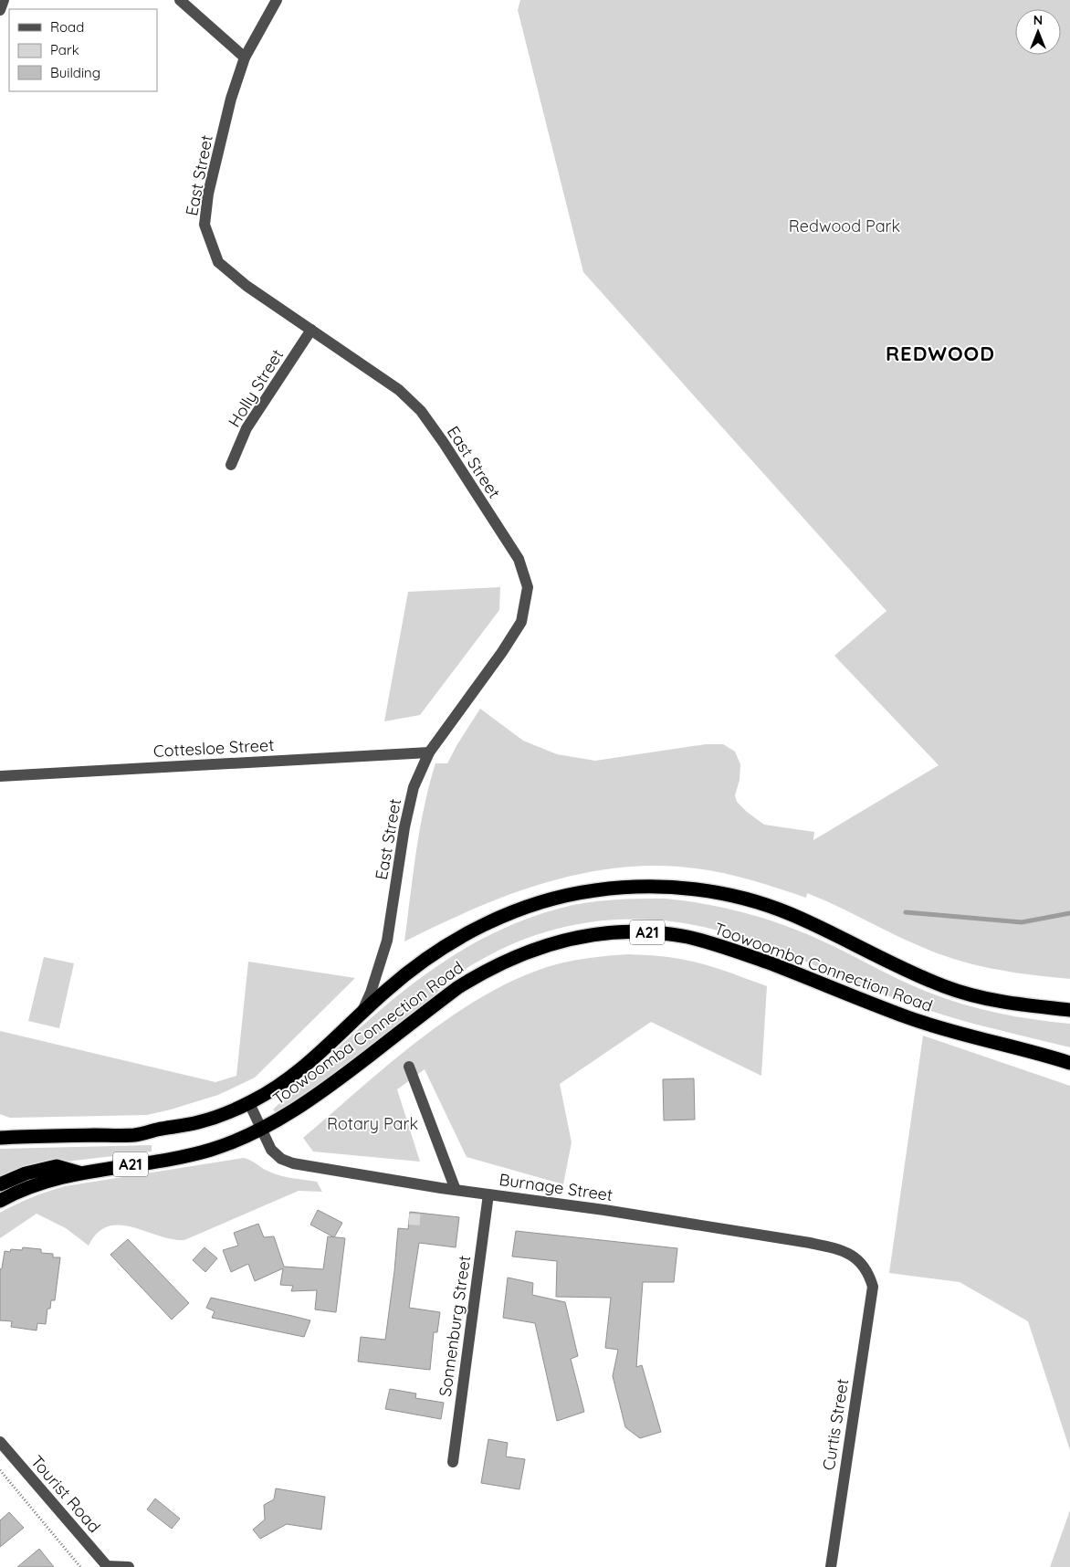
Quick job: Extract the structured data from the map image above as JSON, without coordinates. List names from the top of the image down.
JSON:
{
  "streets": {
    "highway": ["A21", "Toowoomba Connection Road"],
    "street": [
      "East Street",
      "Holly Street",
      "Cottesloe Street",
      "Burnage Street",
      "Sonnenburg Street",
      "Curtis Street",
      "Tourist Road"
    ]
  },
  "crossings": [
    ["East Street", "Holly Street"],
    ["East Street", "Cottesloe Street"],
    ["East Street", "Toowoomba Connection Road"],
    ["Toowoomba Connection Road", "Burnage Street"],
    ["Burnage Street", "Sonnenburg Street"],
    ["Burnage Street", "Curtis Street"]
  ],
  "districts": ["REDWOOD"],
  "parks": ["Redwood Park", "Rotary Park"],
  "legend": ["Road", "Park", "Building"],
  "north": "top"
}
